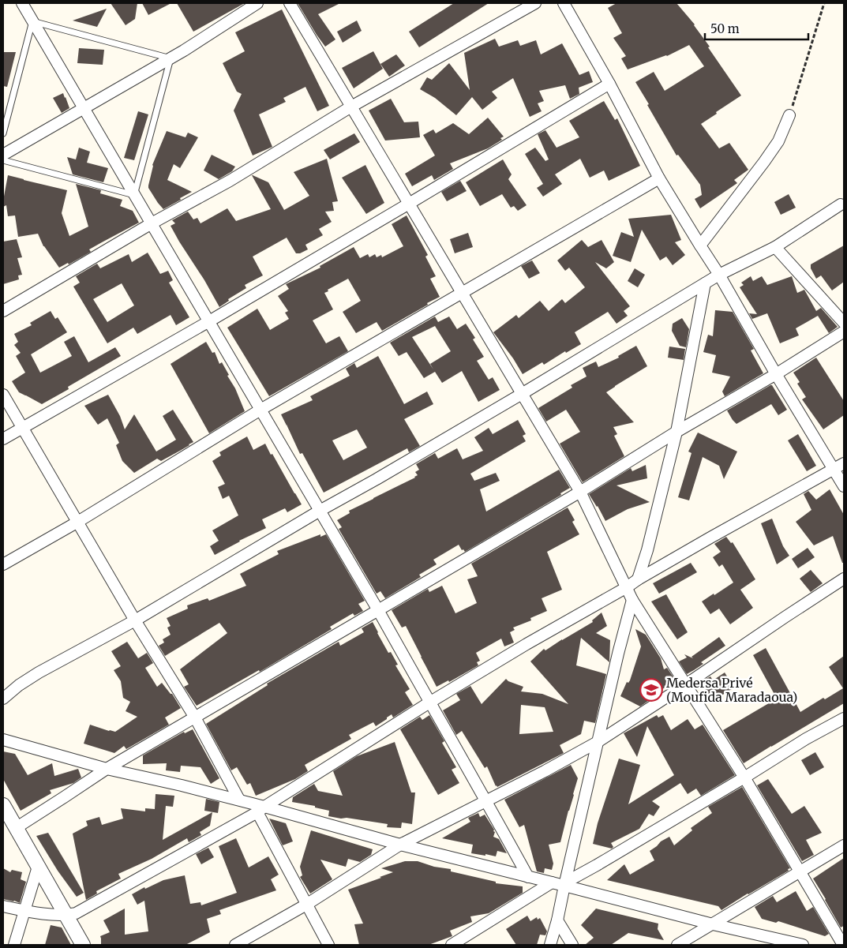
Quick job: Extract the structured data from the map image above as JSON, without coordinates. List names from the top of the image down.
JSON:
{
  "places": {
    "school or university": ["Medersa Privé (Moufida Maradaoua)"]
  },
  "scale_bar": "50 m"
}
